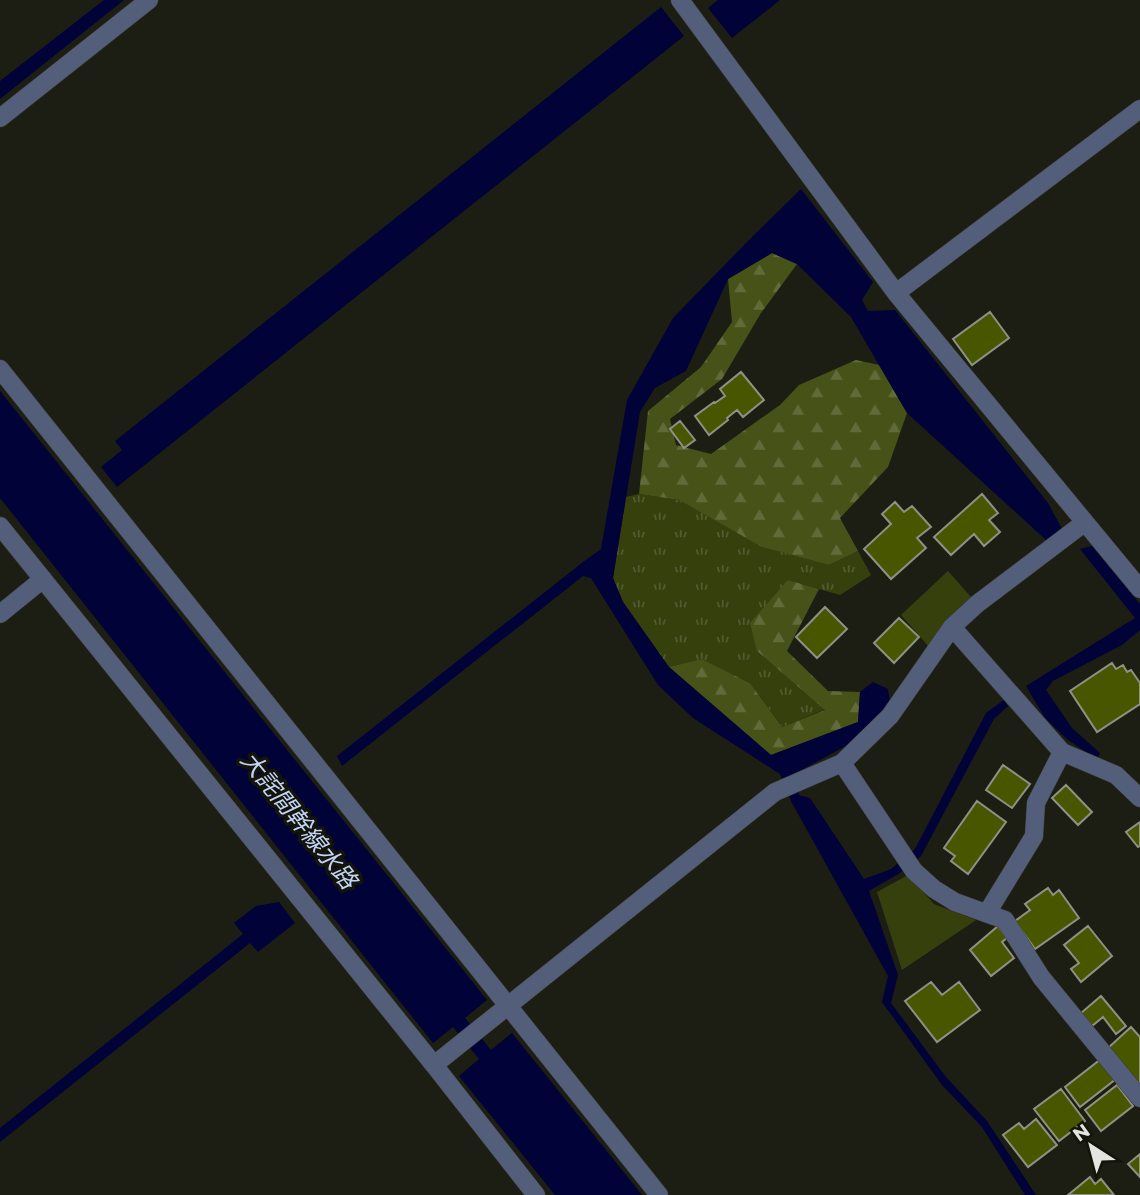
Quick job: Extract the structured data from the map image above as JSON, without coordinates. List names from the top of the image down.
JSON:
{
  "water": ["大詫間幹線水路"],
  "north": "top left"
}
